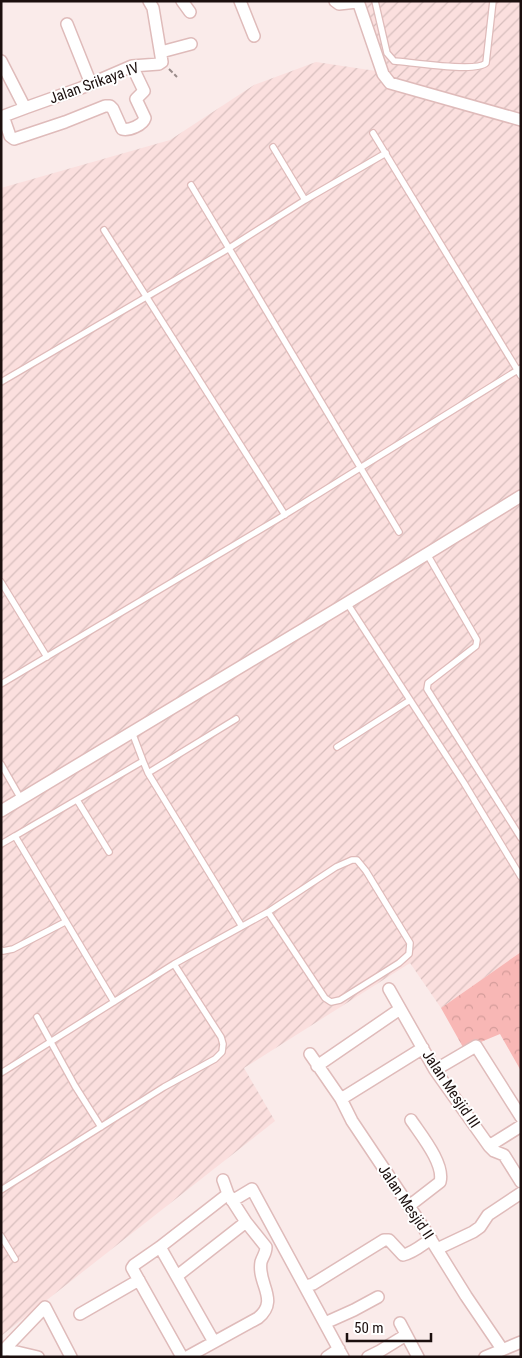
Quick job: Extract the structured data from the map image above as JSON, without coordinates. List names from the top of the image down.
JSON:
{
  "streets": {
    "street": ["Jalan Srikaya IV", "Jalan Mesjid III", "Jalan Mesjid II"]
  },
  "scale_bar": "50 m"
}
